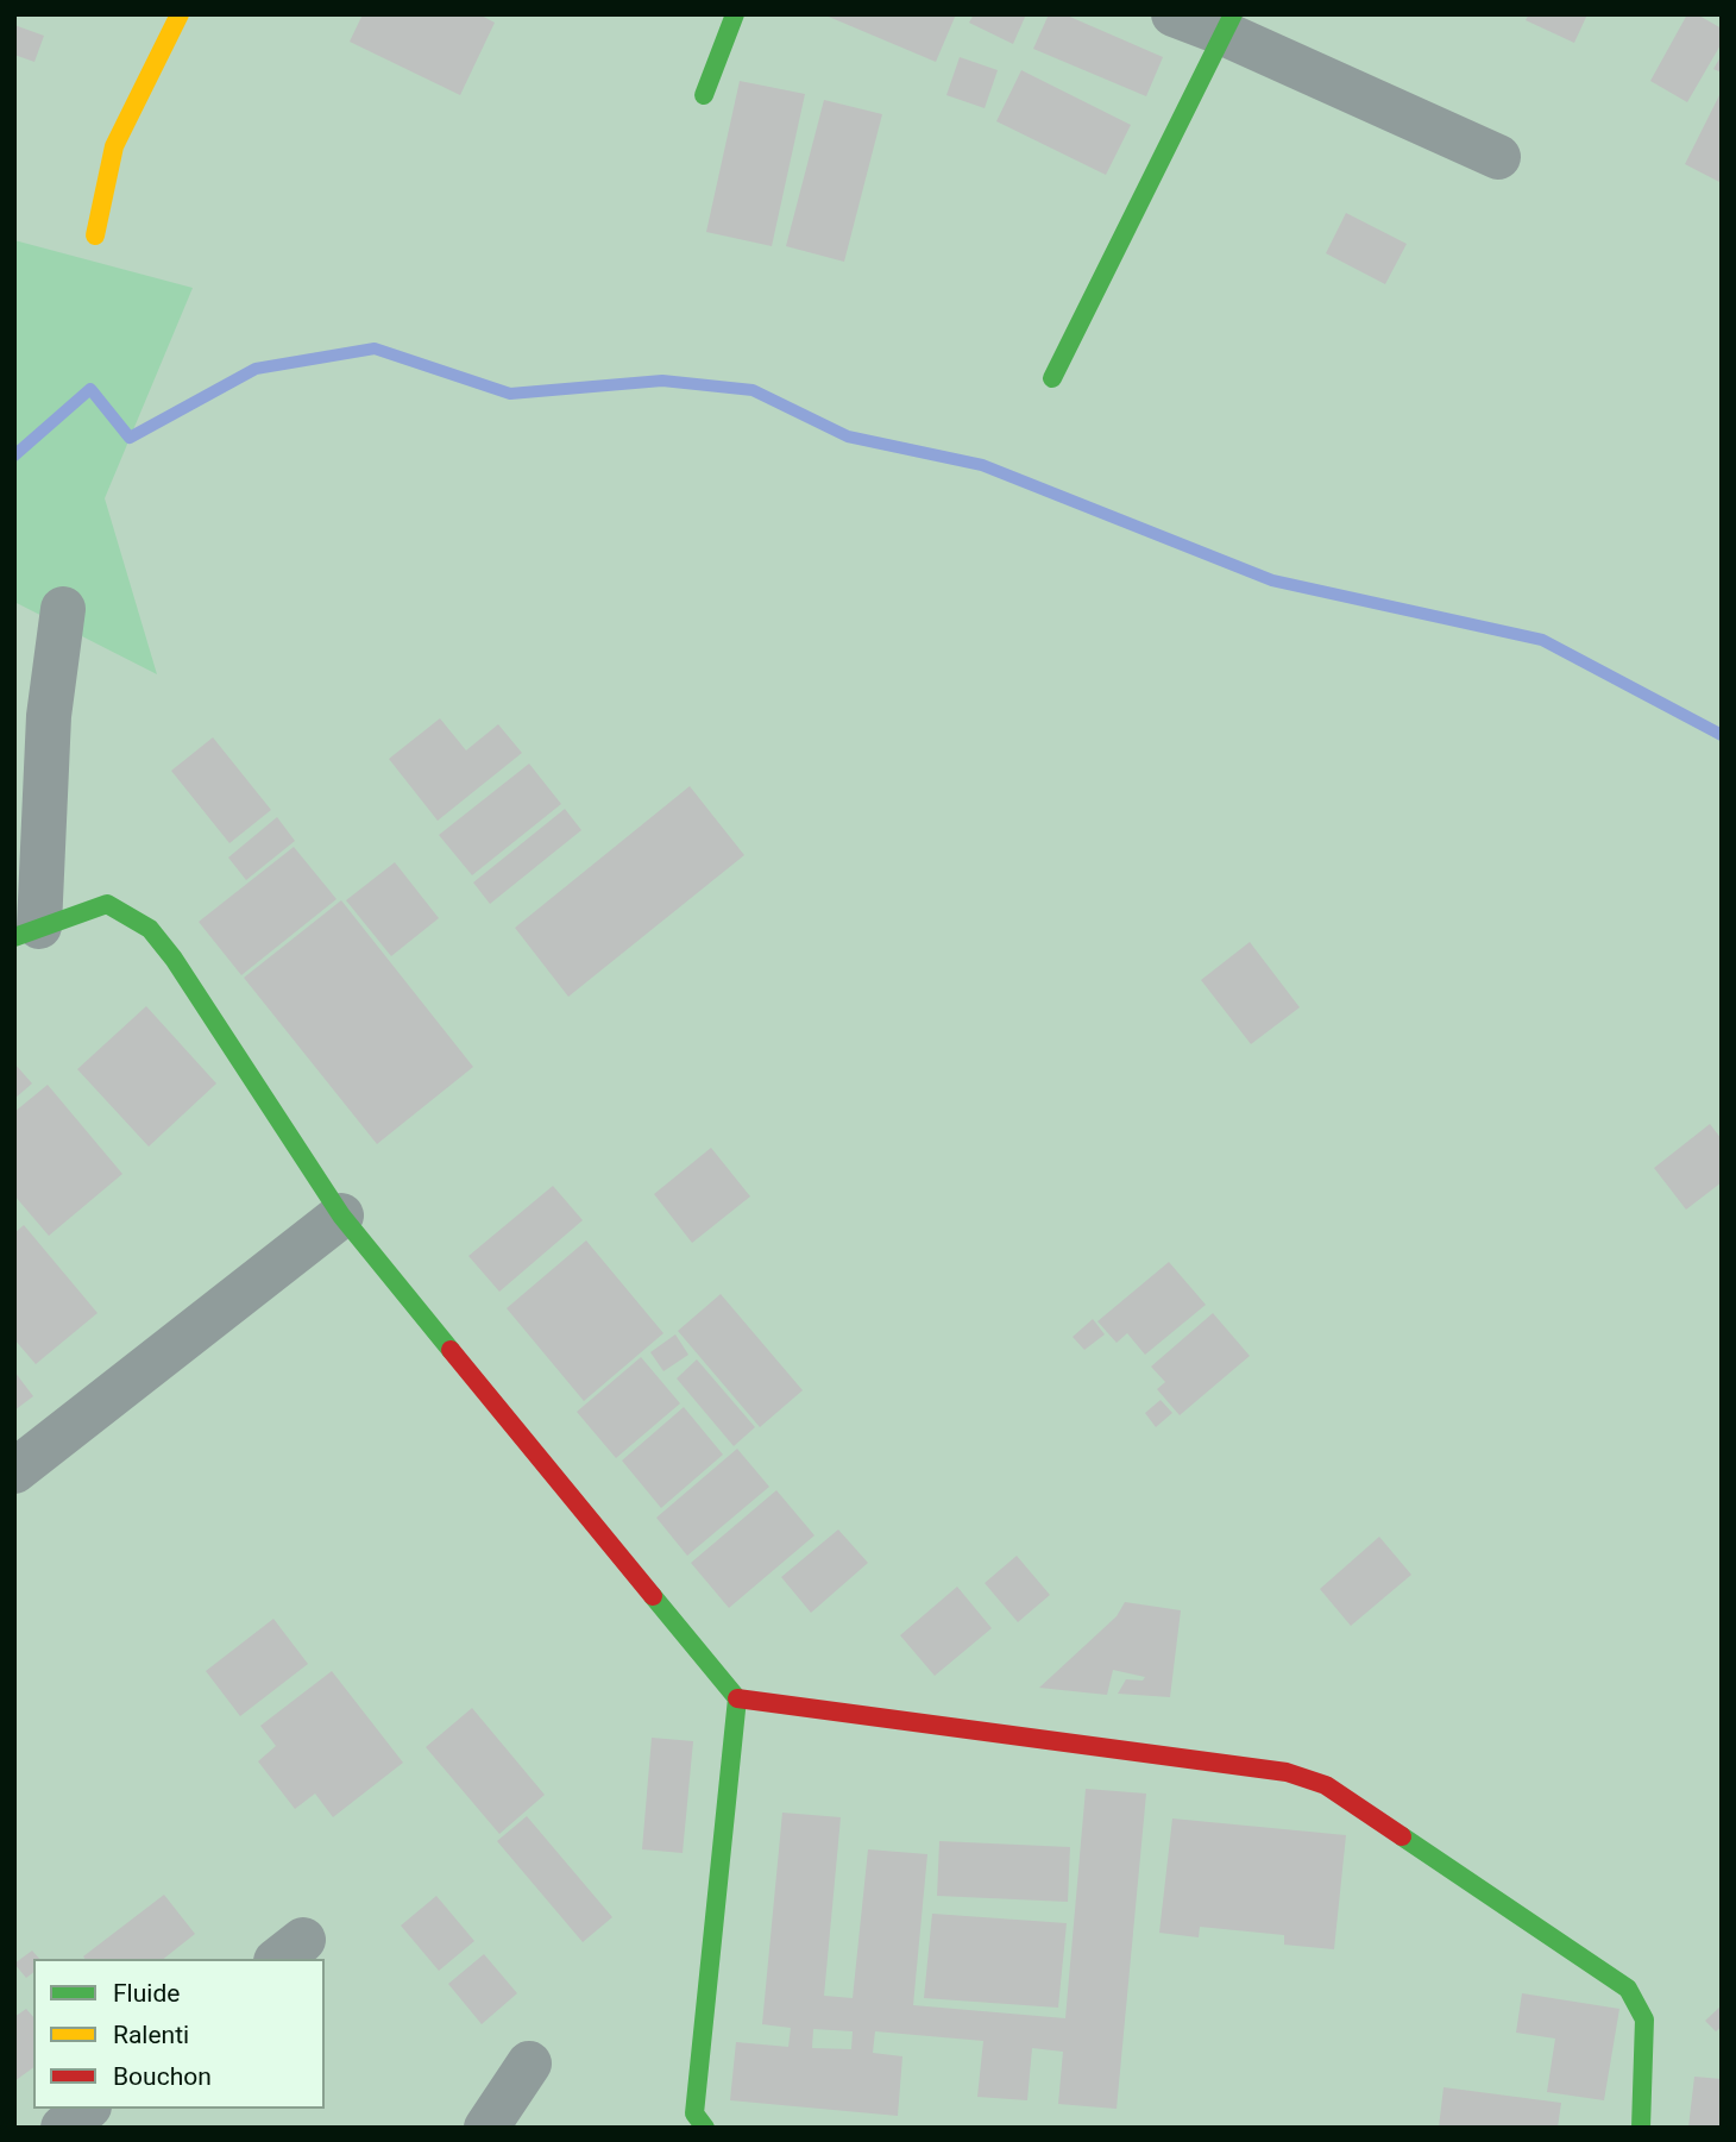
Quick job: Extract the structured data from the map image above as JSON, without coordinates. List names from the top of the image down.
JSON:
{
  "legend": ["Fluide", "Ralenti", "Bouchon"]
}
